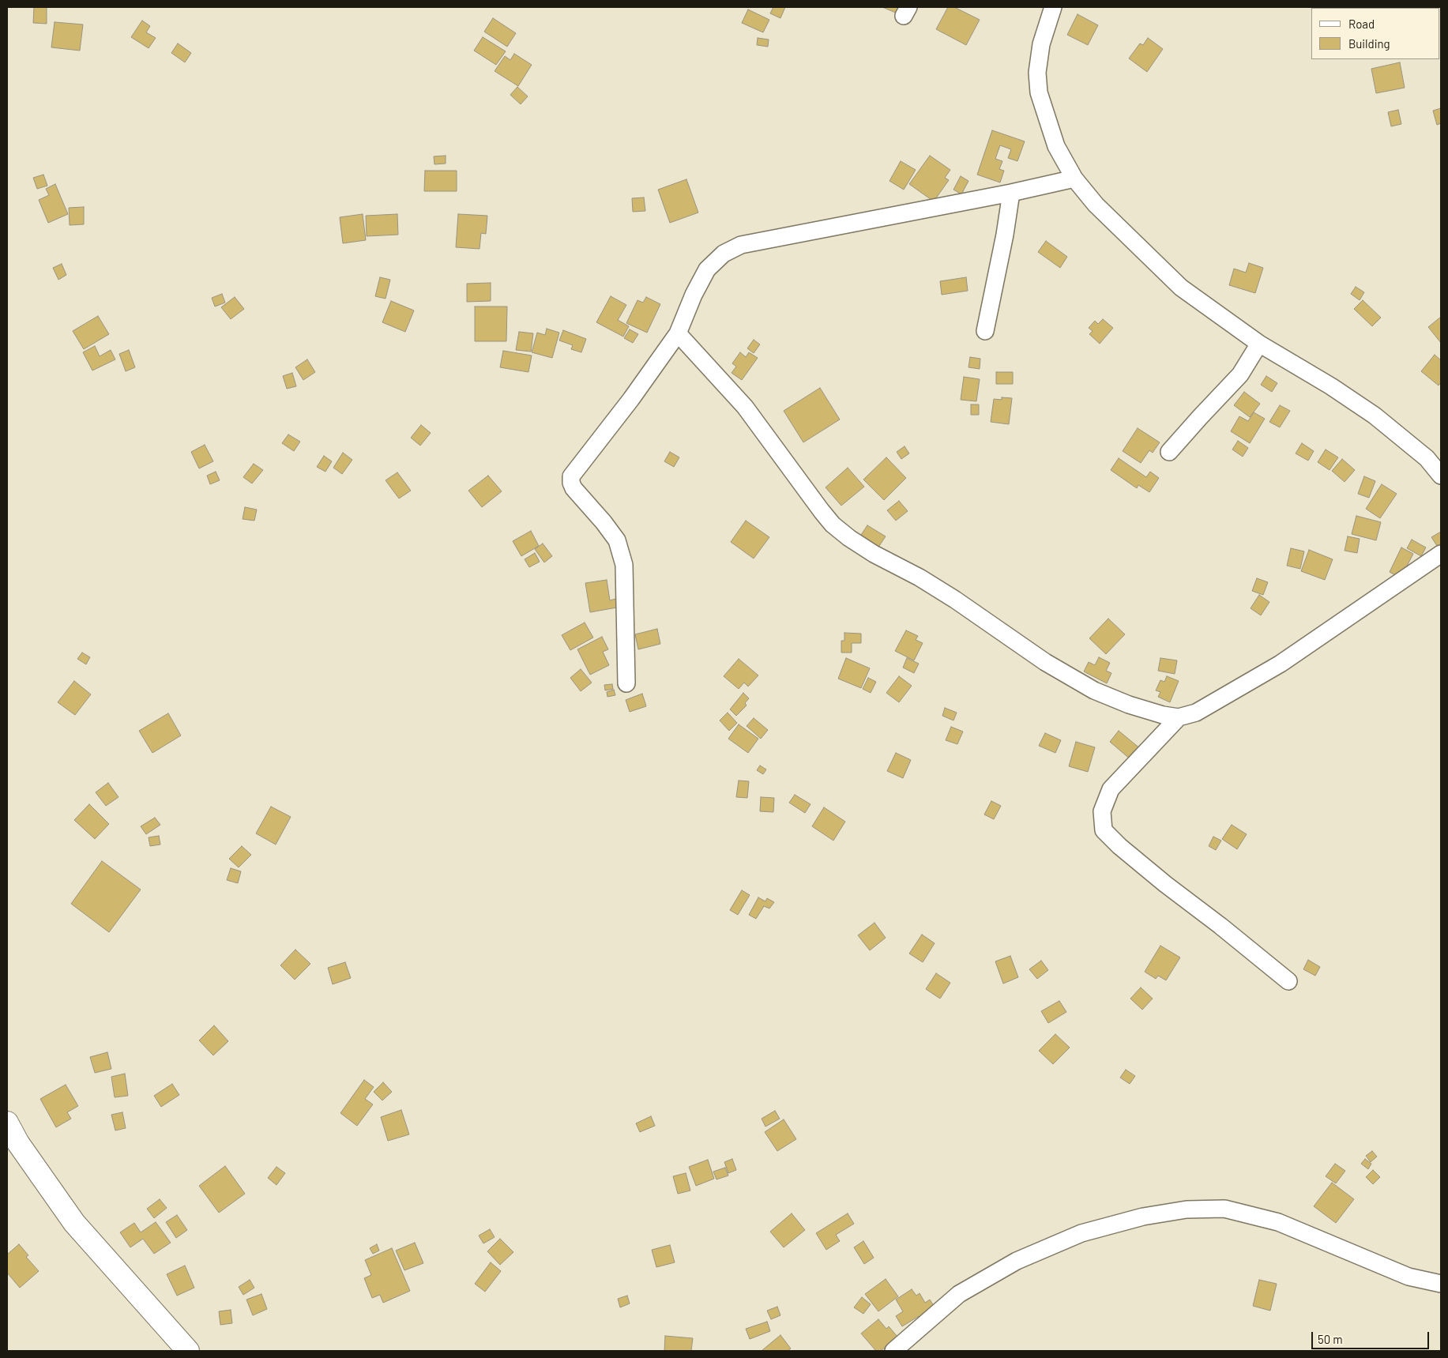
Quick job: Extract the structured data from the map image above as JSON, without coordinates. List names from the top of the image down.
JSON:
{
  "legend": ["Road", "Building"],
  "scale_bar": "50 m"
}
